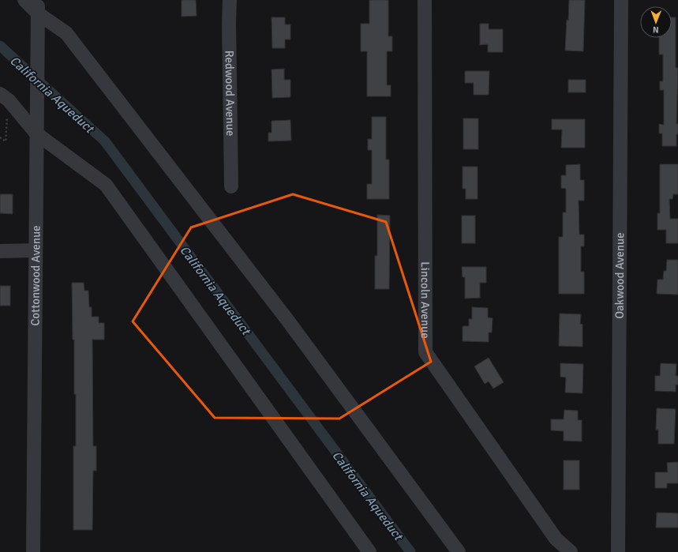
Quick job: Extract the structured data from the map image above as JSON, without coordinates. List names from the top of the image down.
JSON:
{
  "streets": {
    "street": [
      "Redwood Avenue",
      "Cottonwood Avenue",
      "Oakwood Avenue",
      "Lincoln Avenue"
    ]
  },
  "water": ["California Aqueduct"],
  "north": "bottom"
}
